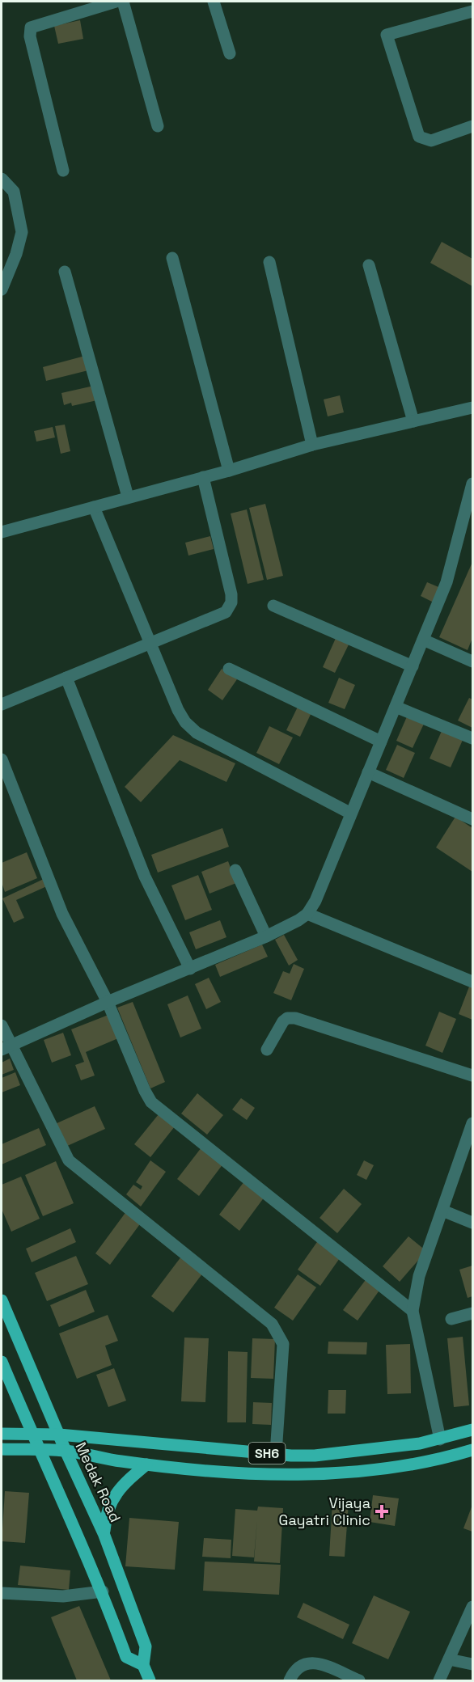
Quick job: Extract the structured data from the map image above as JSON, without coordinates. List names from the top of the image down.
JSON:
{
  "streets": {
    "main road": ["SH6", "Medak Road"]
  },
  "crossings": [
    ["SH6", "Medak Road"]
  ],
  "places": {
    "health": ["Vijaya Gayatri Clinic"]
  }
}
